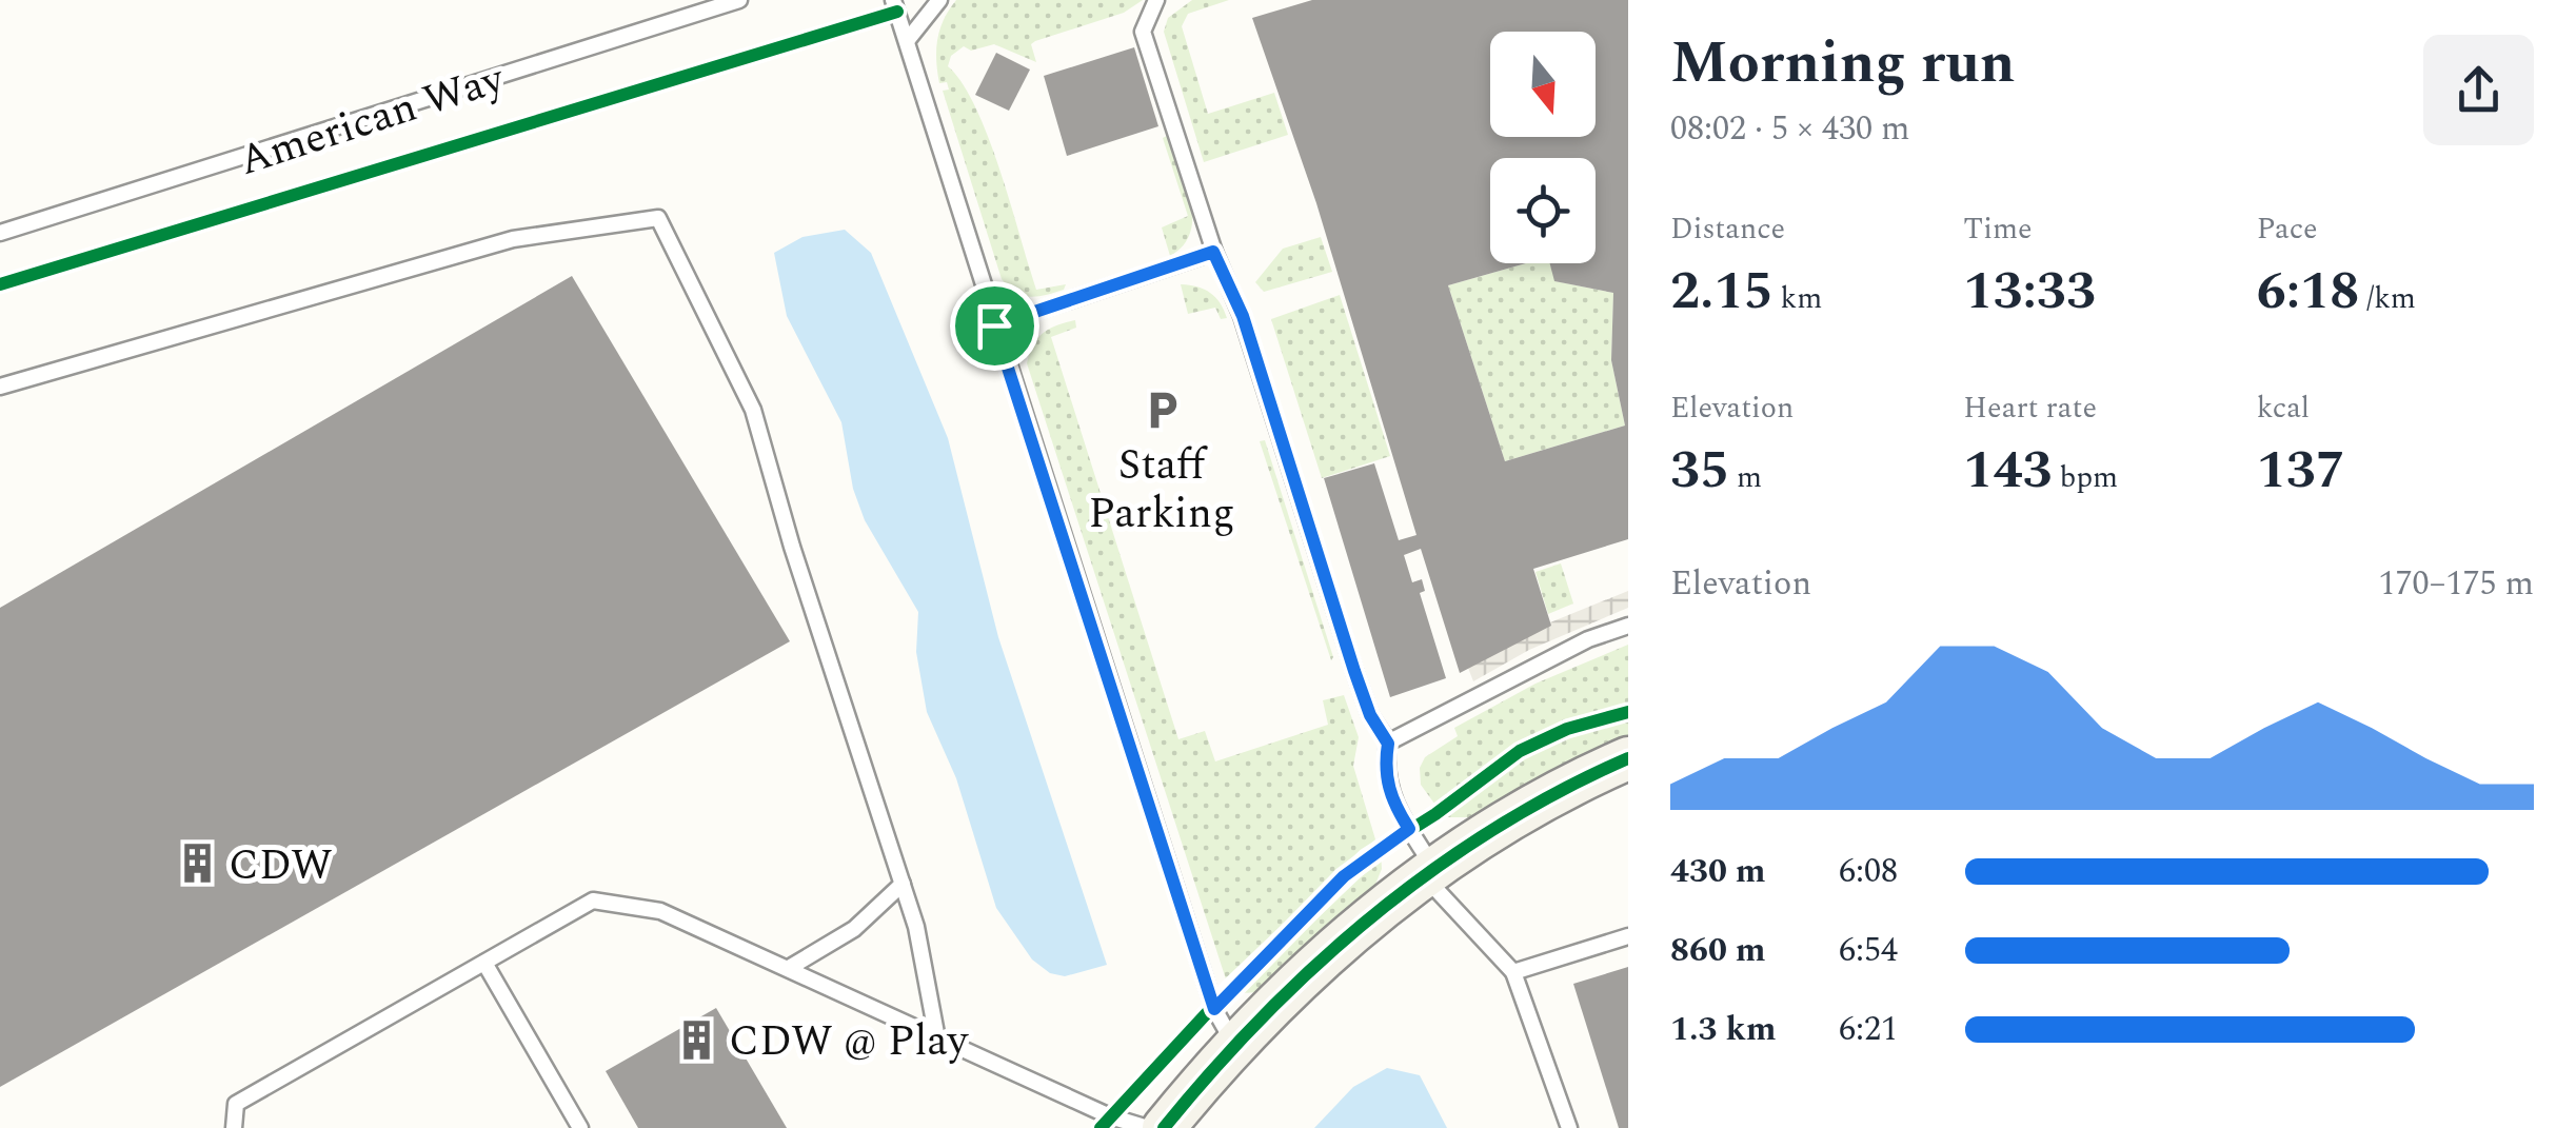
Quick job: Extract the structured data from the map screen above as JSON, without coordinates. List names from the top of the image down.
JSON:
{
  "streets": {
    "lane": ["American Way"]
  },
  "places": {
    "parking": ["Staff Parking"],
    "building": ["CDW", "CDW @ Play"]
  },
  "north": "bottom",
  "page": {
    "heading": ["Morning run", "08:02 · 5 × 430 m"],
    "stats": [
      ["Distance", "2.15 km"],
      ["Time", "13:33"],
      ["Pace", "6:18 /km"],
      ["Elevation", "35 m"],
      ["Heart rate", "143 bpm"],
      ["kcal", "137"]
    ],
    "chart": ["Elevation", "170–175 m"],
    "list": [
      {
        "name": "430 m",
        "note": "6:08"
      },
      {
        "name": "860 m",
        "note": "6:54"
      },
      {
        "name": "1.3 km",
        "note": "6:21"
      }
    ]
  }
}
